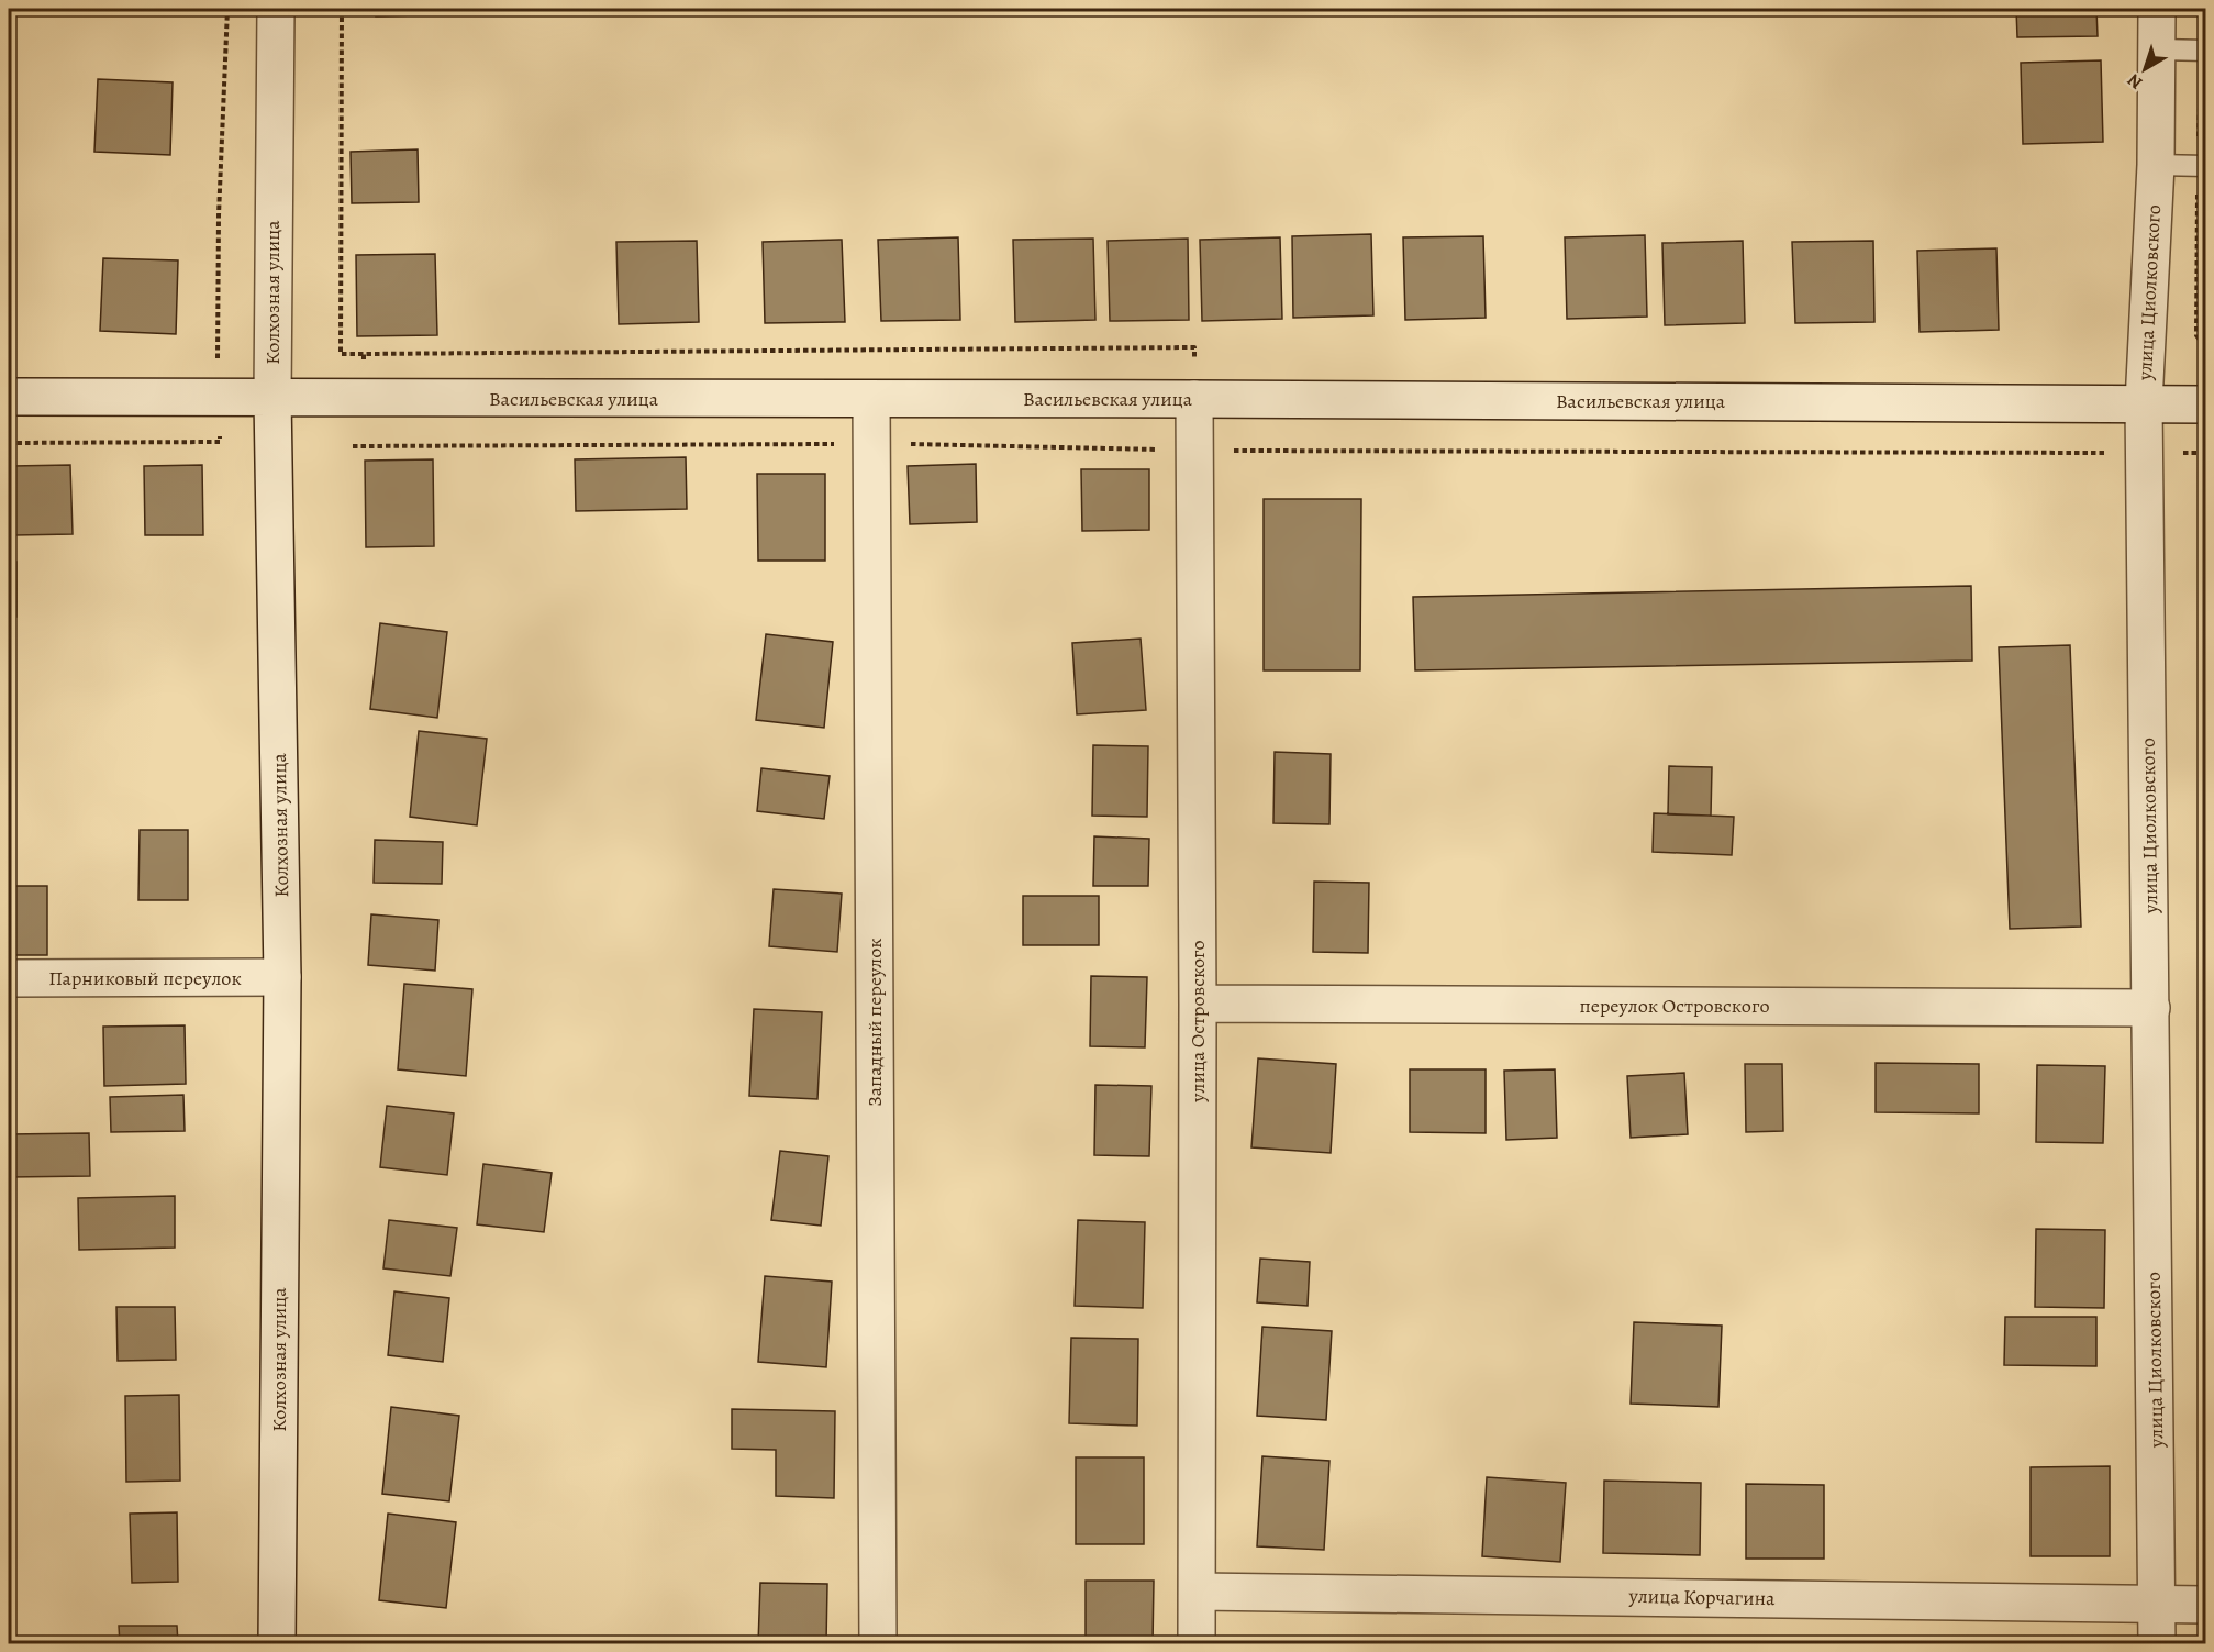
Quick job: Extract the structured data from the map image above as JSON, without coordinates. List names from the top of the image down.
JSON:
{
  "streets": {
    "street": [
      "Колхозная улица",
      "улица Циолковского",
      "Васильевская улица",
      "Парниковый переулок",
      "переулок Островского",
      "улица Островского",
      "Западный переулок",
      "улица Корчагина"
    ]
  },
  "crossings": [
    ["Колхозная улица", "Васильевская улица"],
    ["Колхозная улица", "Парниковый переулок"],
    ["улица Циолковского", "Васильевская улица"],
    ["улица Циолковского", "переулок Островского"],
    ["улица Циолковского", "улица Корчагина"],
    ["Васильевская улица", "улица Островского"],
    ["Васильевская улица", "Западный переулок"],
    ["переулок Островского", "улица Островского"],
    ["улица Островского", "улица Корчагина"]
  ],
  "north": "bottom left"
}
